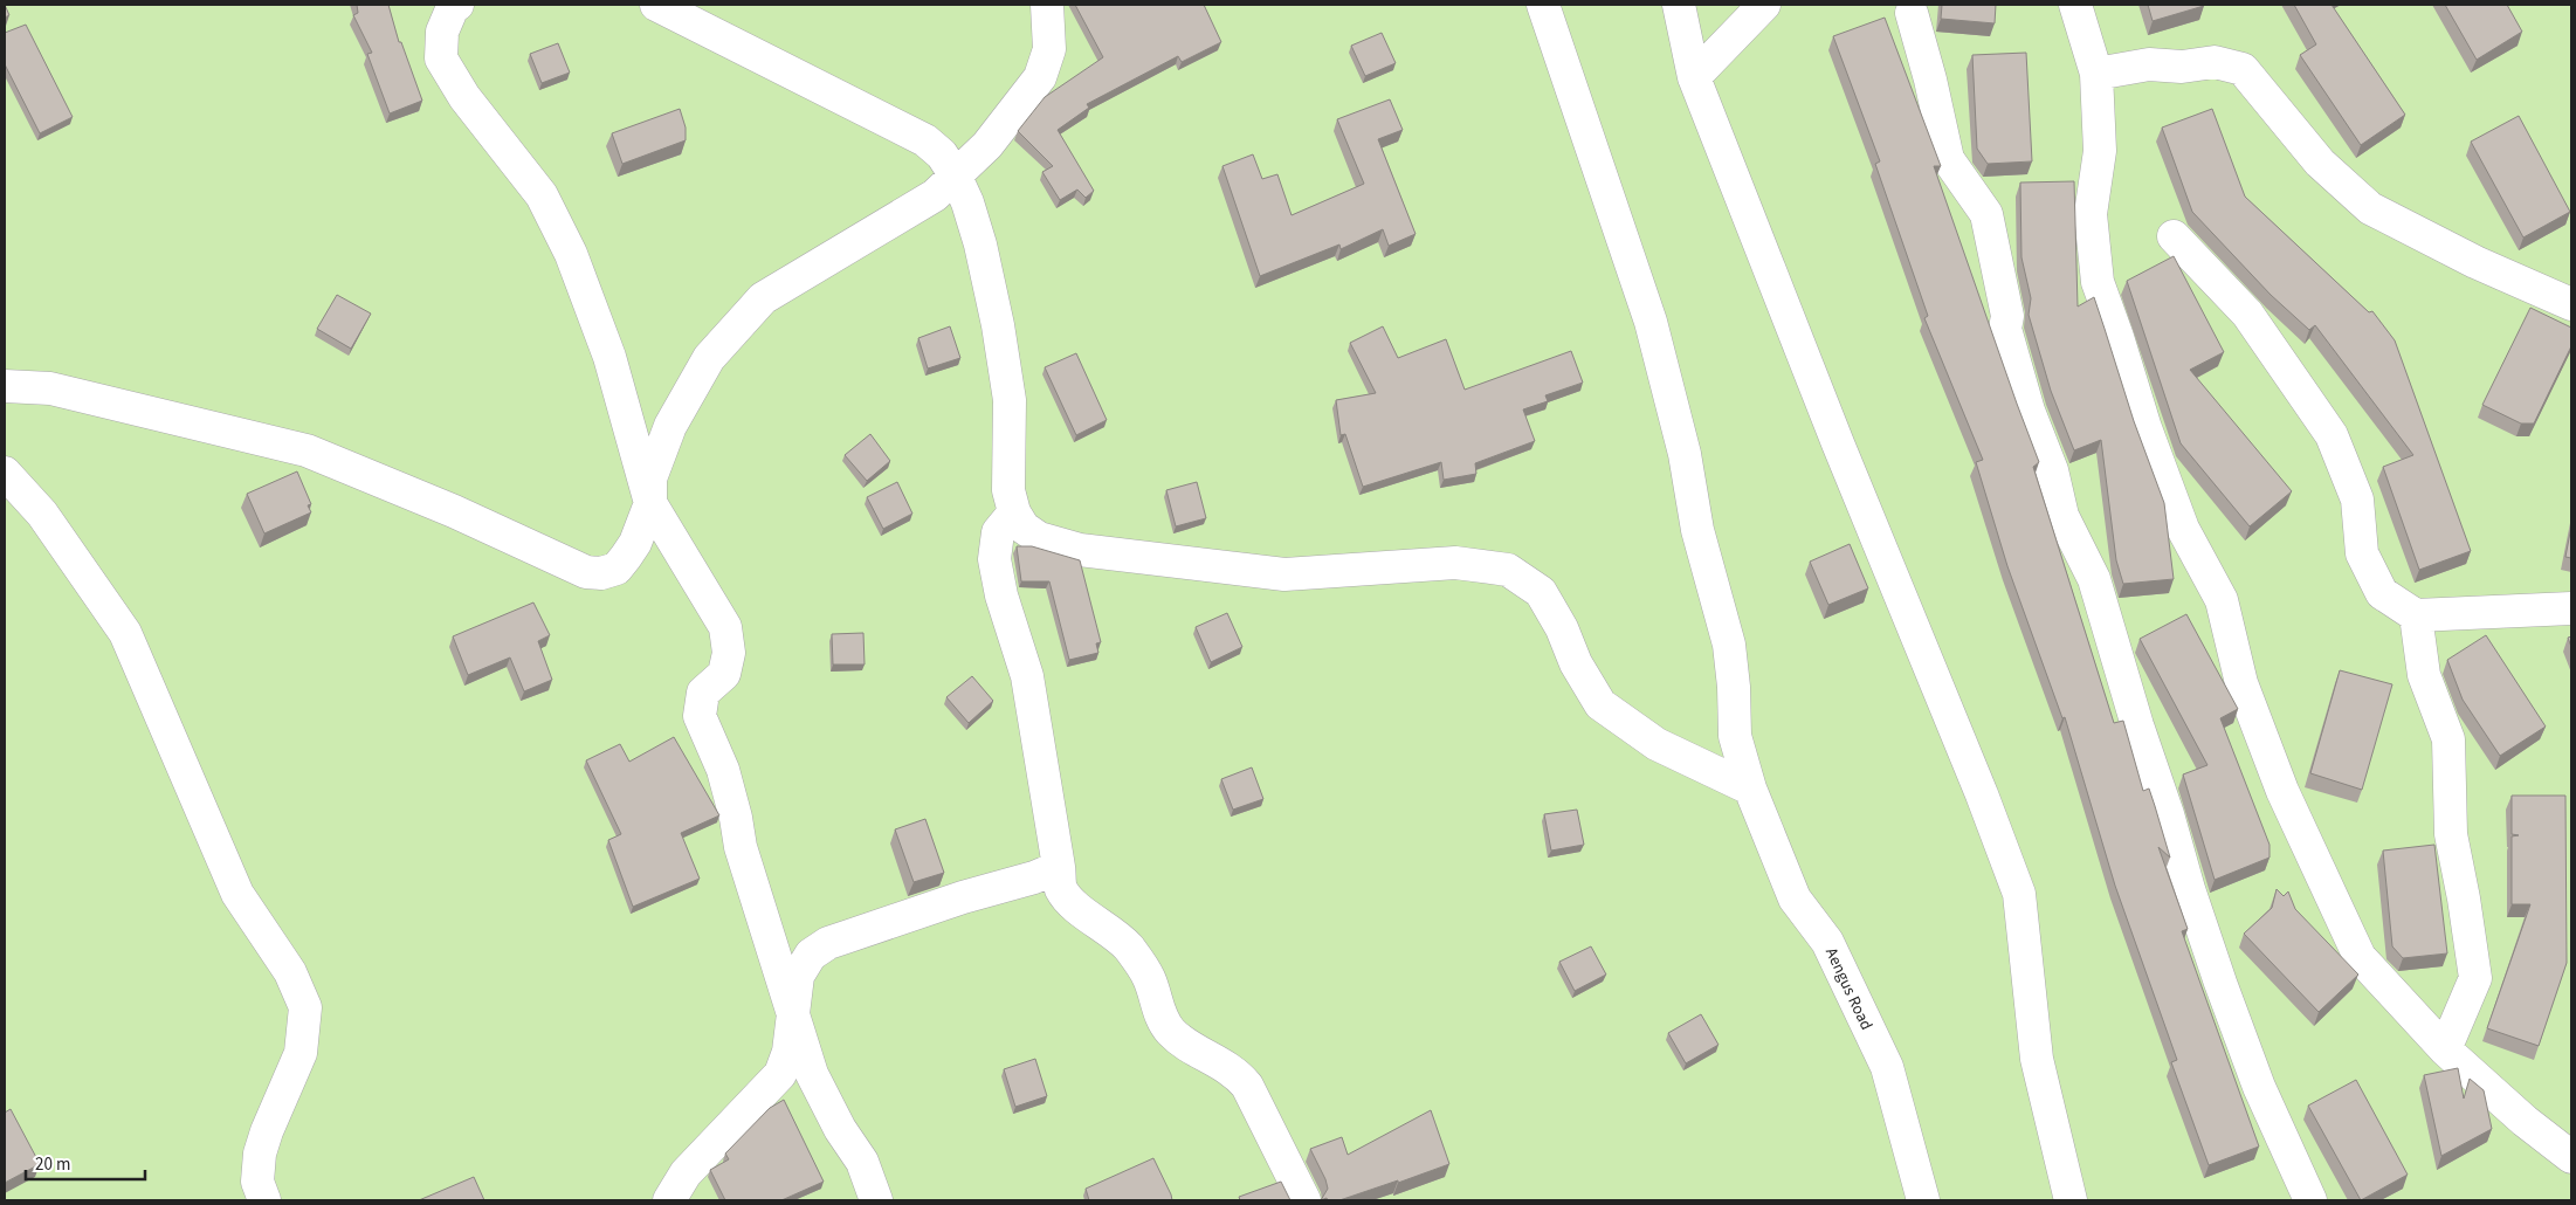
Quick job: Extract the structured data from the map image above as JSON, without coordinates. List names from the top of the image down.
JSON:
{
  "streets": {
    "street": ["Aengus Road"]
  },
  "scale_bar": "20 m"
}
